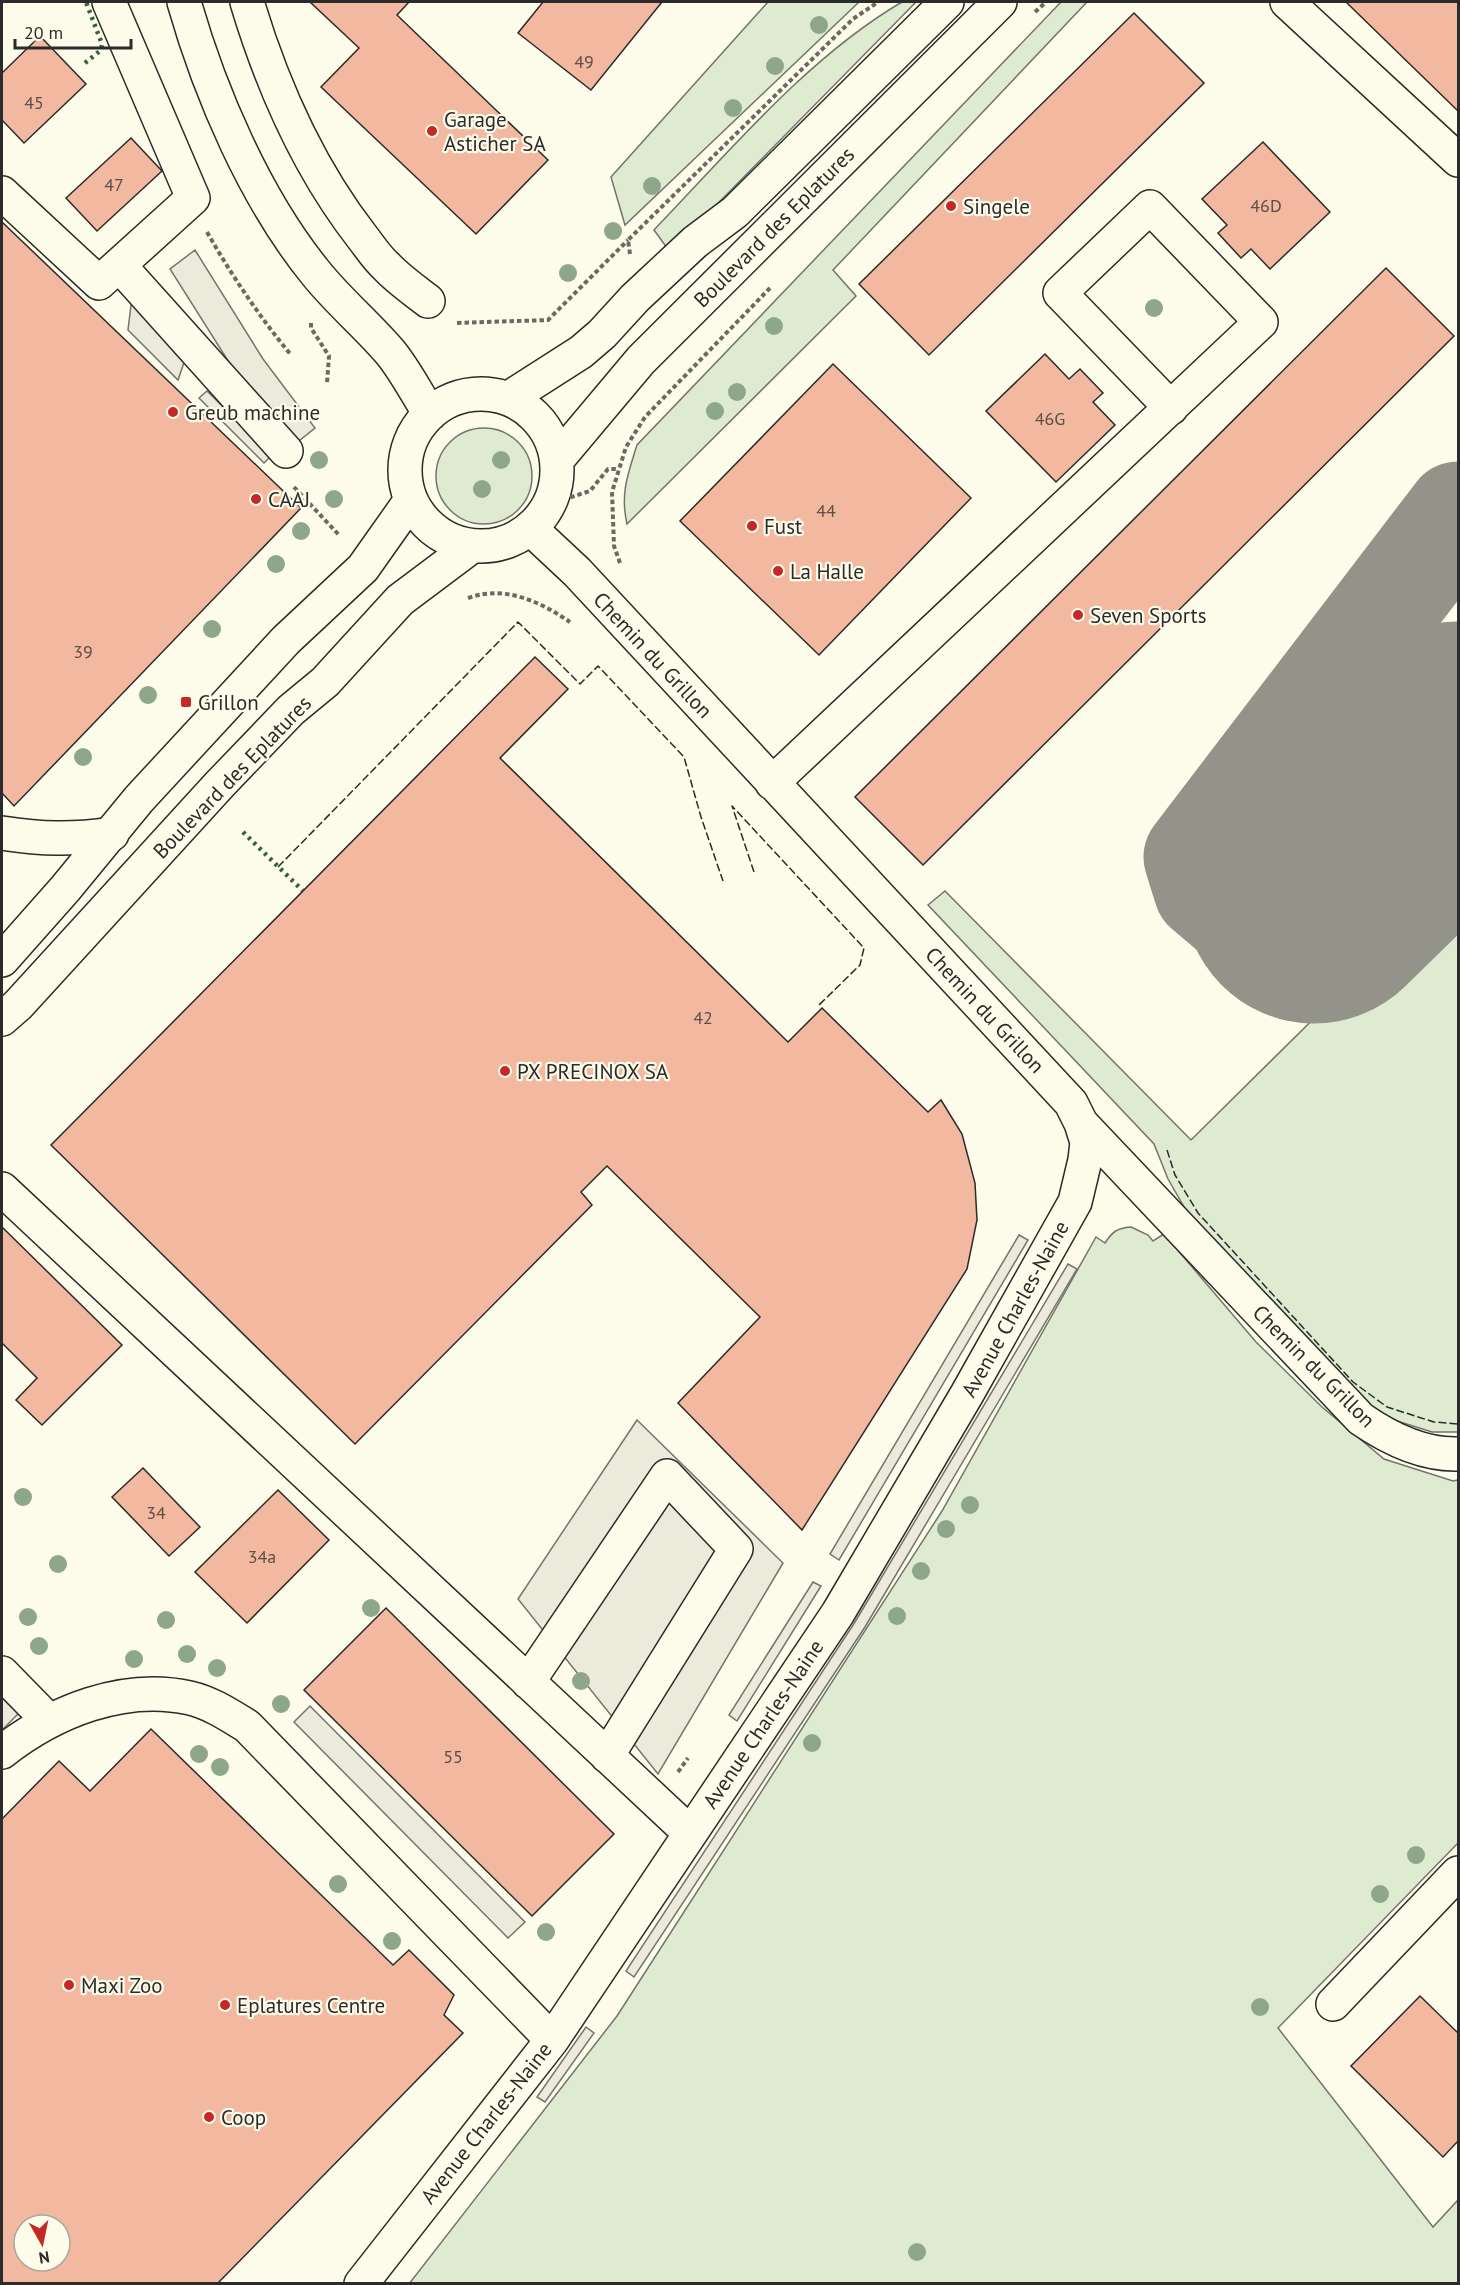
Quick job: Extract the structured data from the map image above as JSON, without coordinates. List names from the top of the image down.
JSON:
{
  "streets": {
    "street": ["Boulevard des Eplatures", "Chemin du Grillon", "Avenue Charles-Naine"]
  },
  "crossings": [
    ["Boulevard des Eplatures", "Chemin du Grillon"],
    ["Chemin du Grillon", "Avenue Charles-Naine"]
  ],
  "places": {
    "other": [
      "Garage Asticher SA",
      "Singele",
      "Greub machine",
      "CAAJ",
      "Fust",
      "La Halle",
      "Seven Sports",
      "PX PRECINOX SA",
      "Maxi Zoo",
      "Eplatures Centre",
      "Coop"
    ],
    "transit": ["Grillon"]
  },
  "house_numbers": [
    "49",
    "45",
    "47",
    "46D",
    "46G",
    "44",
    "39",
    "42",
    "34",
    "34a",
    "55"
  ],
  "scale_bar": "20 m",
  "north": "bottom"
}
